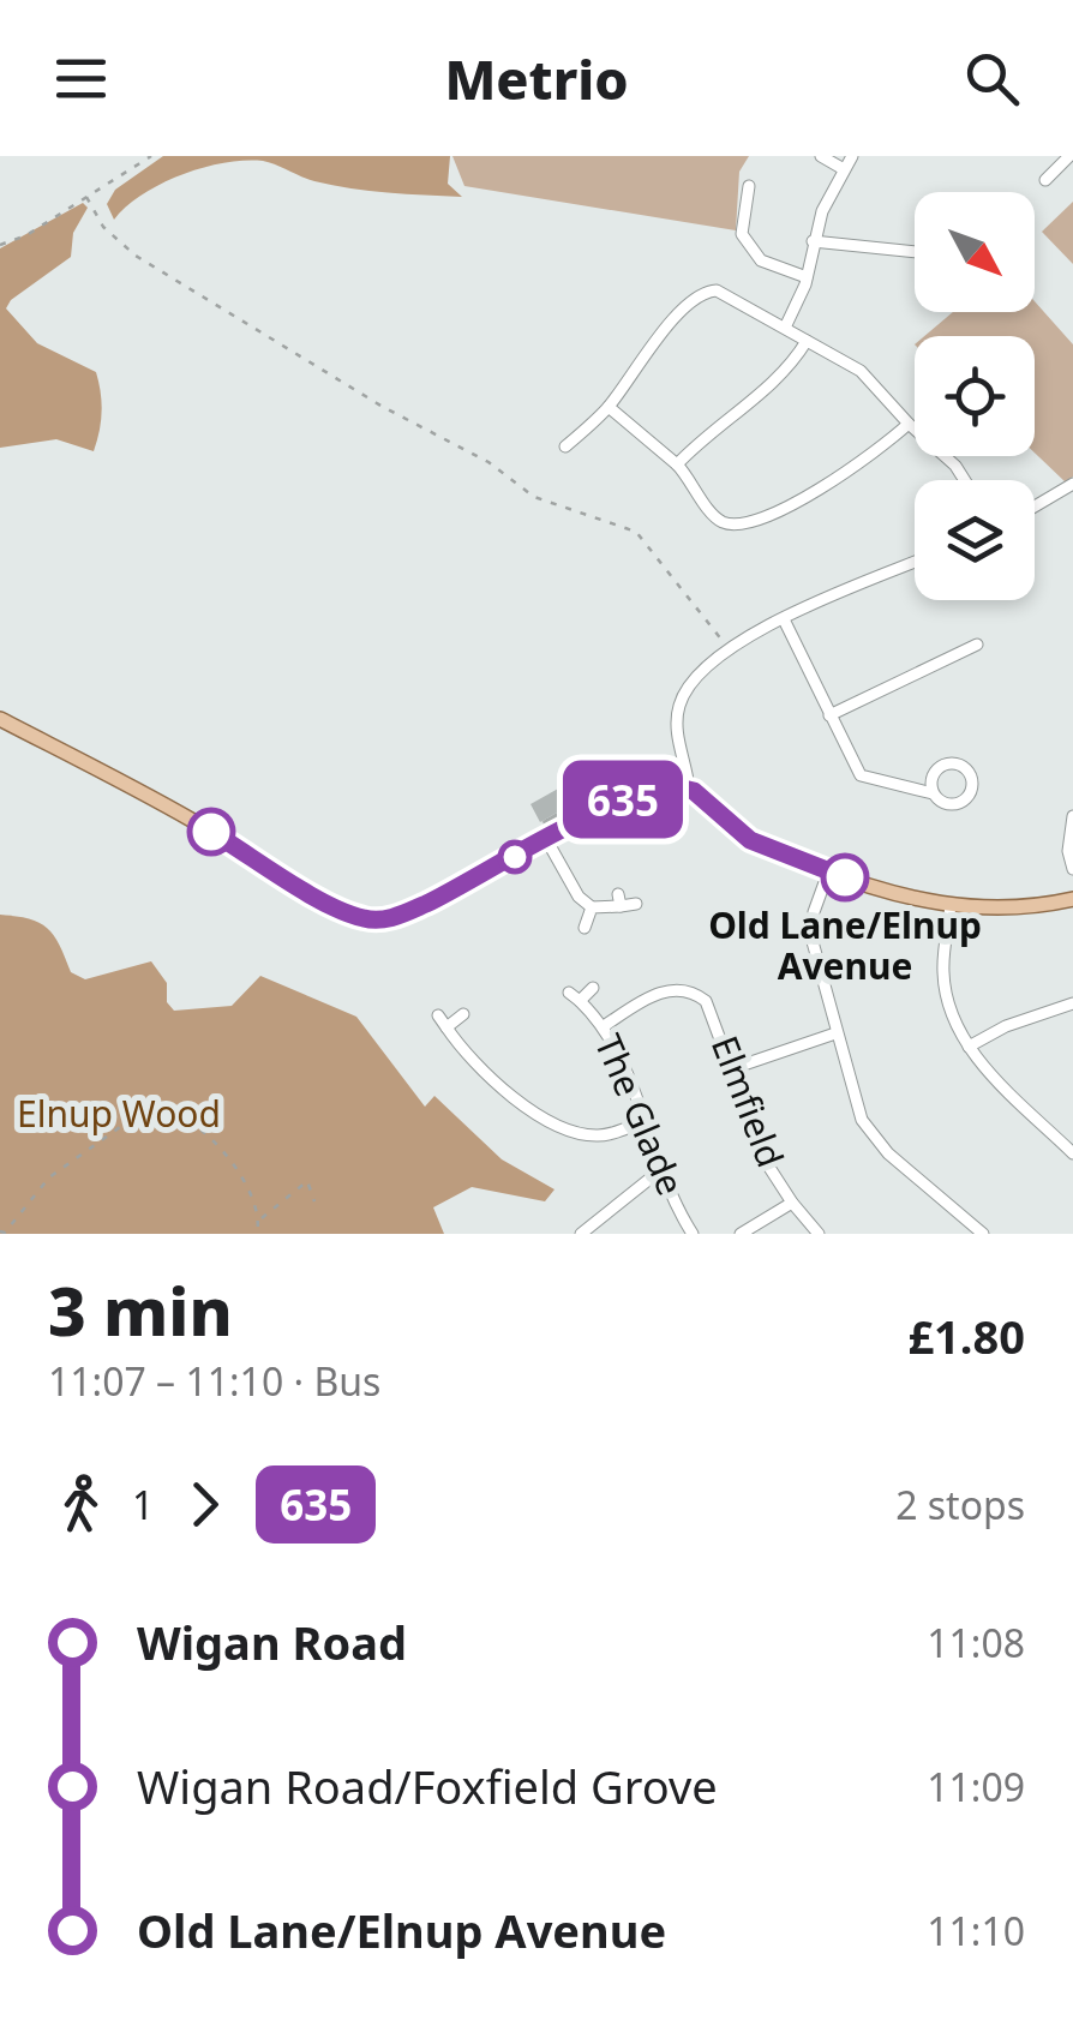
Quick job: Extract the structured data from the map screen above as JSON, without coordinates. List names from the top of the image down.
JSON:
{
  "streets": {
    "street": ["Elmfield", "The Glade"]
  },
  "crossings": [
    ["Elmfield", "The Glade"]
  ],
  "parks": ["Elnup Wood"],
  "places": ["Old Lane/Elnup Avenue"],
  "lines": ["bus line 635"],
  "north": "bottom right",
  "page": {
    "header": "Metrio",
    "on_map": "635",
    "heading": ["3 min", "11:07 – 11:10 · Bus", "£1.80"],
    "legs": ["1", "635", "2 stops"],
    "list": [
      {
        "name": "Wigan Road",
        "value": "11:08"
      },
      {
        "name": "Wigan Road/Foxfield Grove",
        "value": "11:09"
      },
      {
        "name": "Old Lane/Elnup Avenue",
        "value": "11:10"
      }
    ]
  }
}
